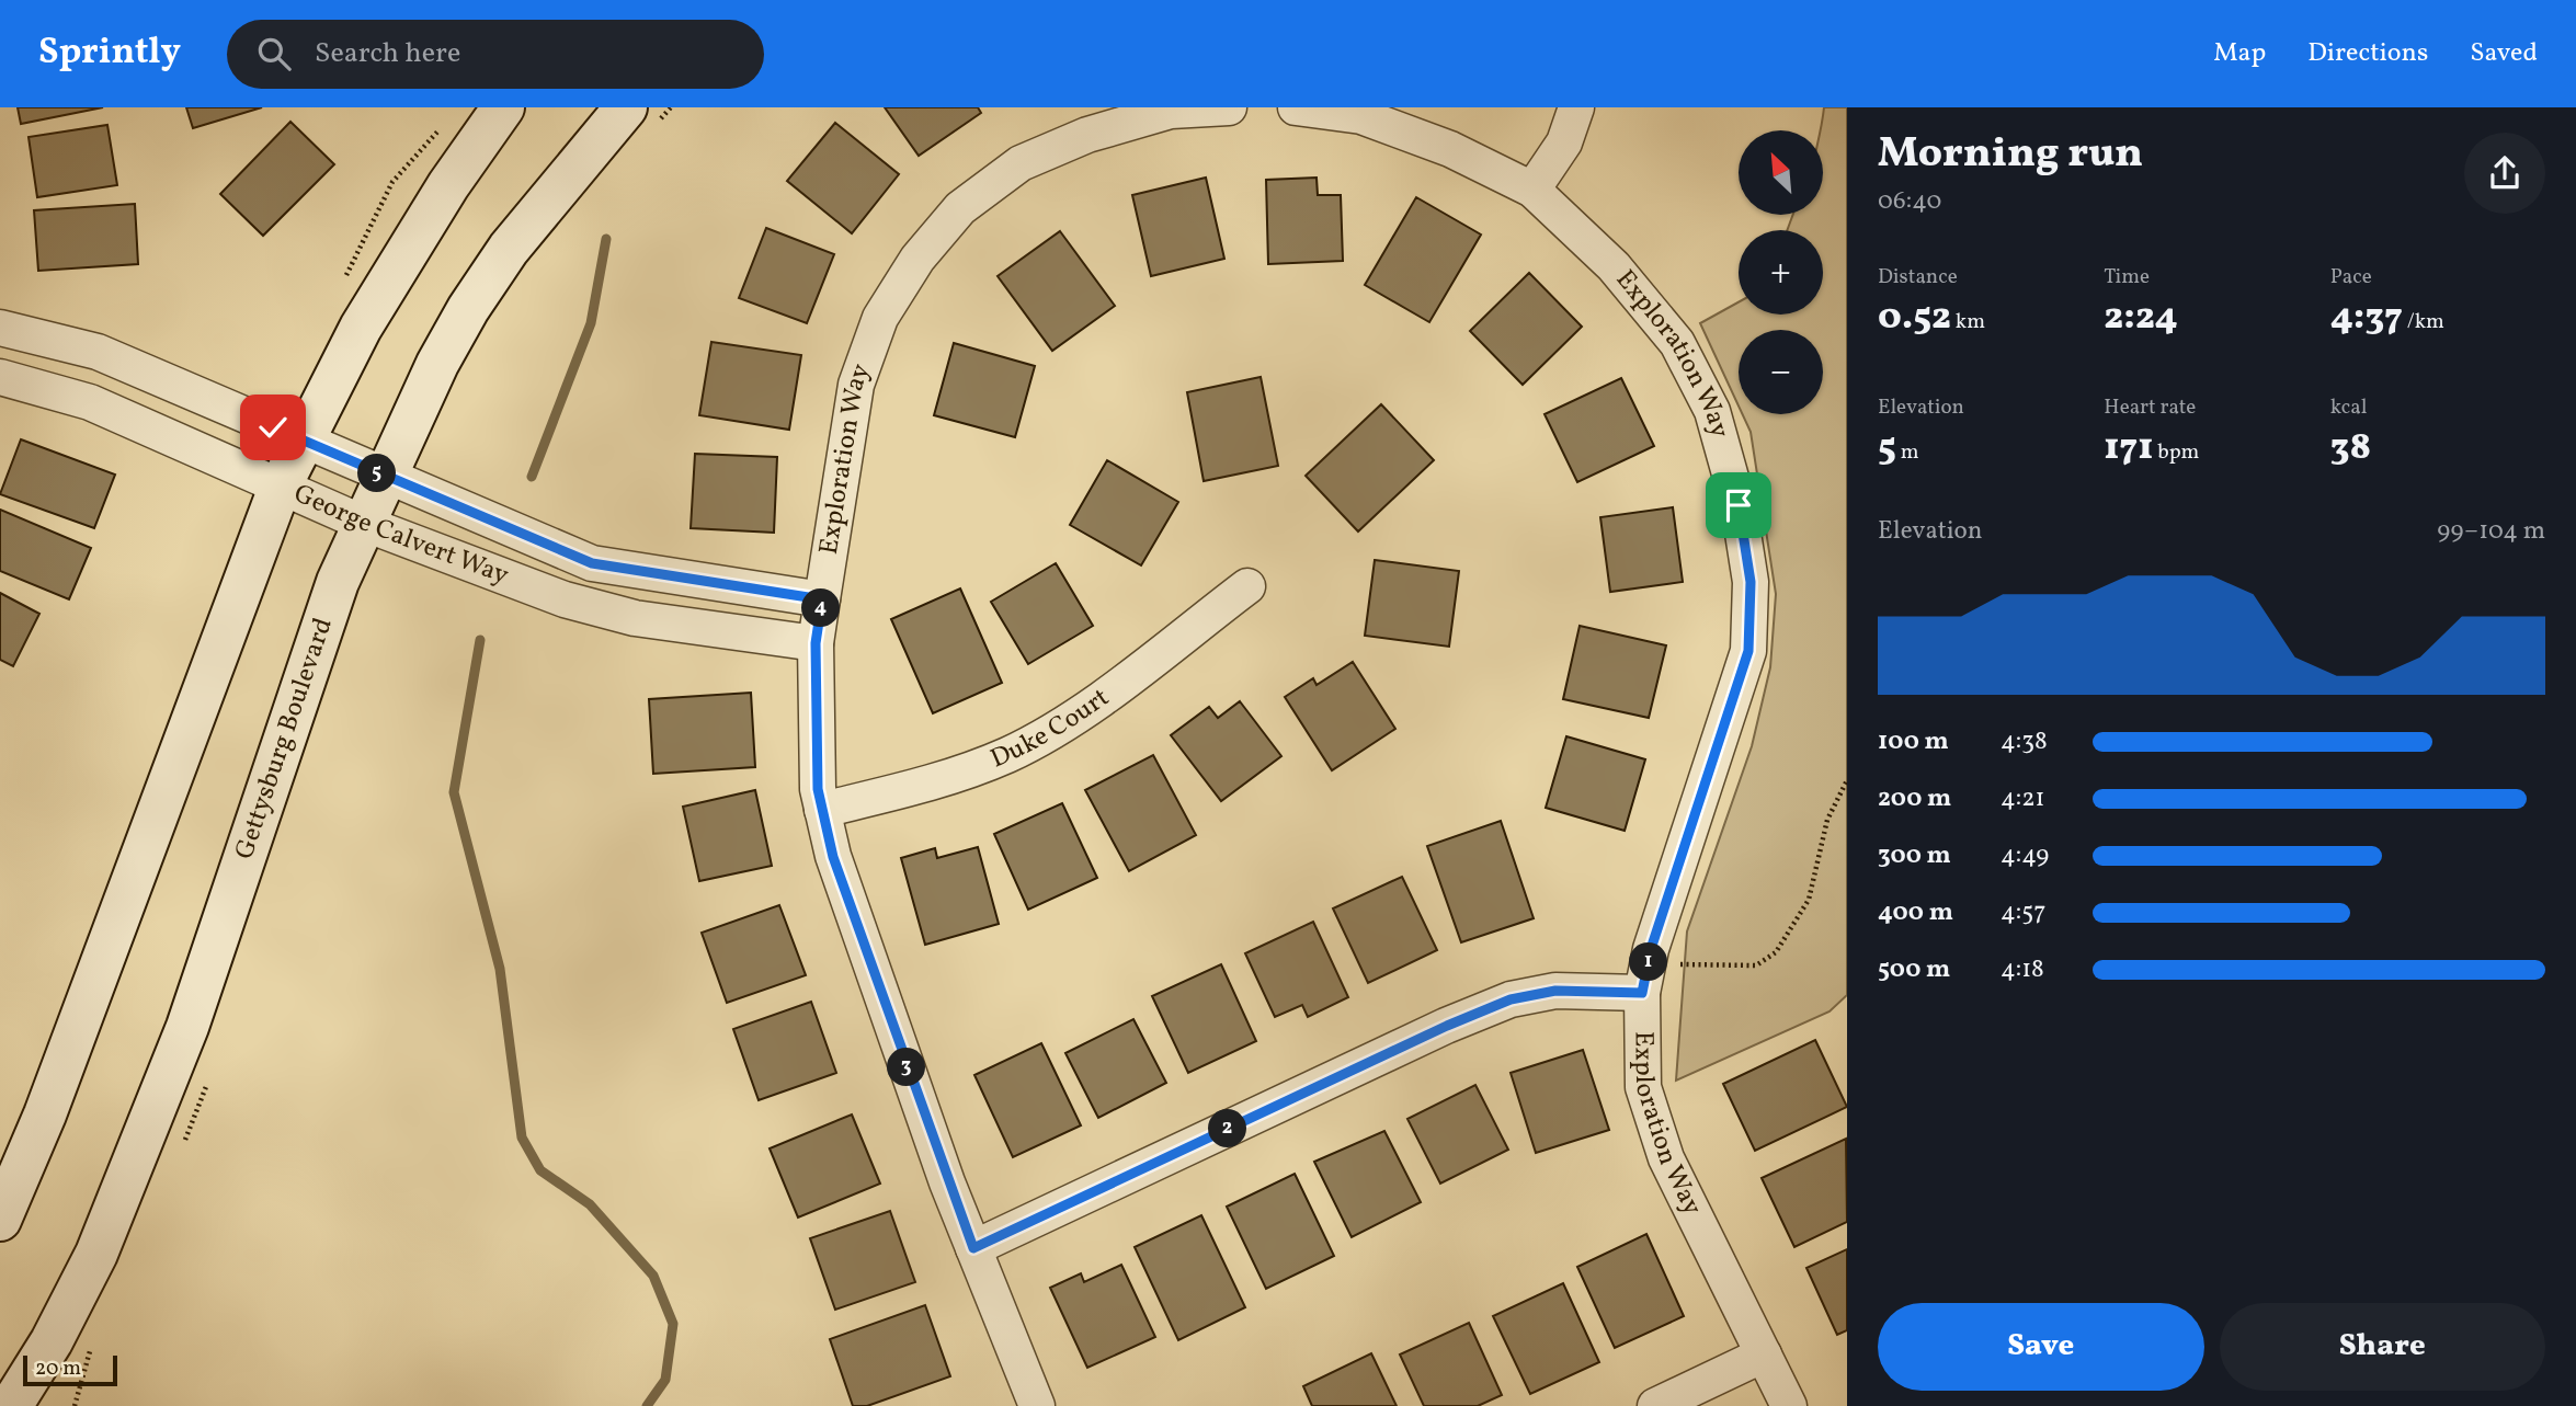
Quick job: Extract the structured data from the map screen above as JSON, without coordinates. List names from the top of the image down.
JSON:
{
  "streets": {
    "street": [
      "Exploration Way",
      "George Calvert Way",
      "Duke Court",
      "Gettysburg Boulevard"
    ]
  },
  "crossings": [
    ["Exploration Way", "George Calvert Way"],
    ["Exploration Way", "Duke Court"],
    ["George Calvert Way", "Gettysburg Boulevard"]
  ],
  "scale_bar": "20 m",
  "north": "top left",
  "page": {
    "header": "Sprintly",
    "search": "Search here",
    "nav": ["Map", "Directions", "Saved"],
    "heading": ["Morning run", "06:40"],
    "map_buttons": ["+", "−"],
    "stats": [
      ["Distance", "0.52 km"],
      ["Time", "2:24"],
      ["Pace", "4:37 /km"],
      ["Elevation", "5 m"],
      ["Heart rate", "171 bpm"],
      ["kcal", "38"]
    ],
    "pins": [
      "5",
      "4",
      "1",
      "3",
      "2"
    ],
    "chart": ["Elevation", "99–104 m"],
    "list": [
      {
        "name": "100 m",
        "note": "4:38"
      },
      {
        "name": "200 m",
        "note": "4:21"
      },
      {
        "name": "300 m",
        "note": "4:49"
      },
      {
        "name": "400 m",
        "note": "4:57"
      },
      {
        "name": "500 m",
        "note": "4:18"
      }
    ],
    "buttons": ["Save", "Share"],
    "scale": "20 m"
  }
}
